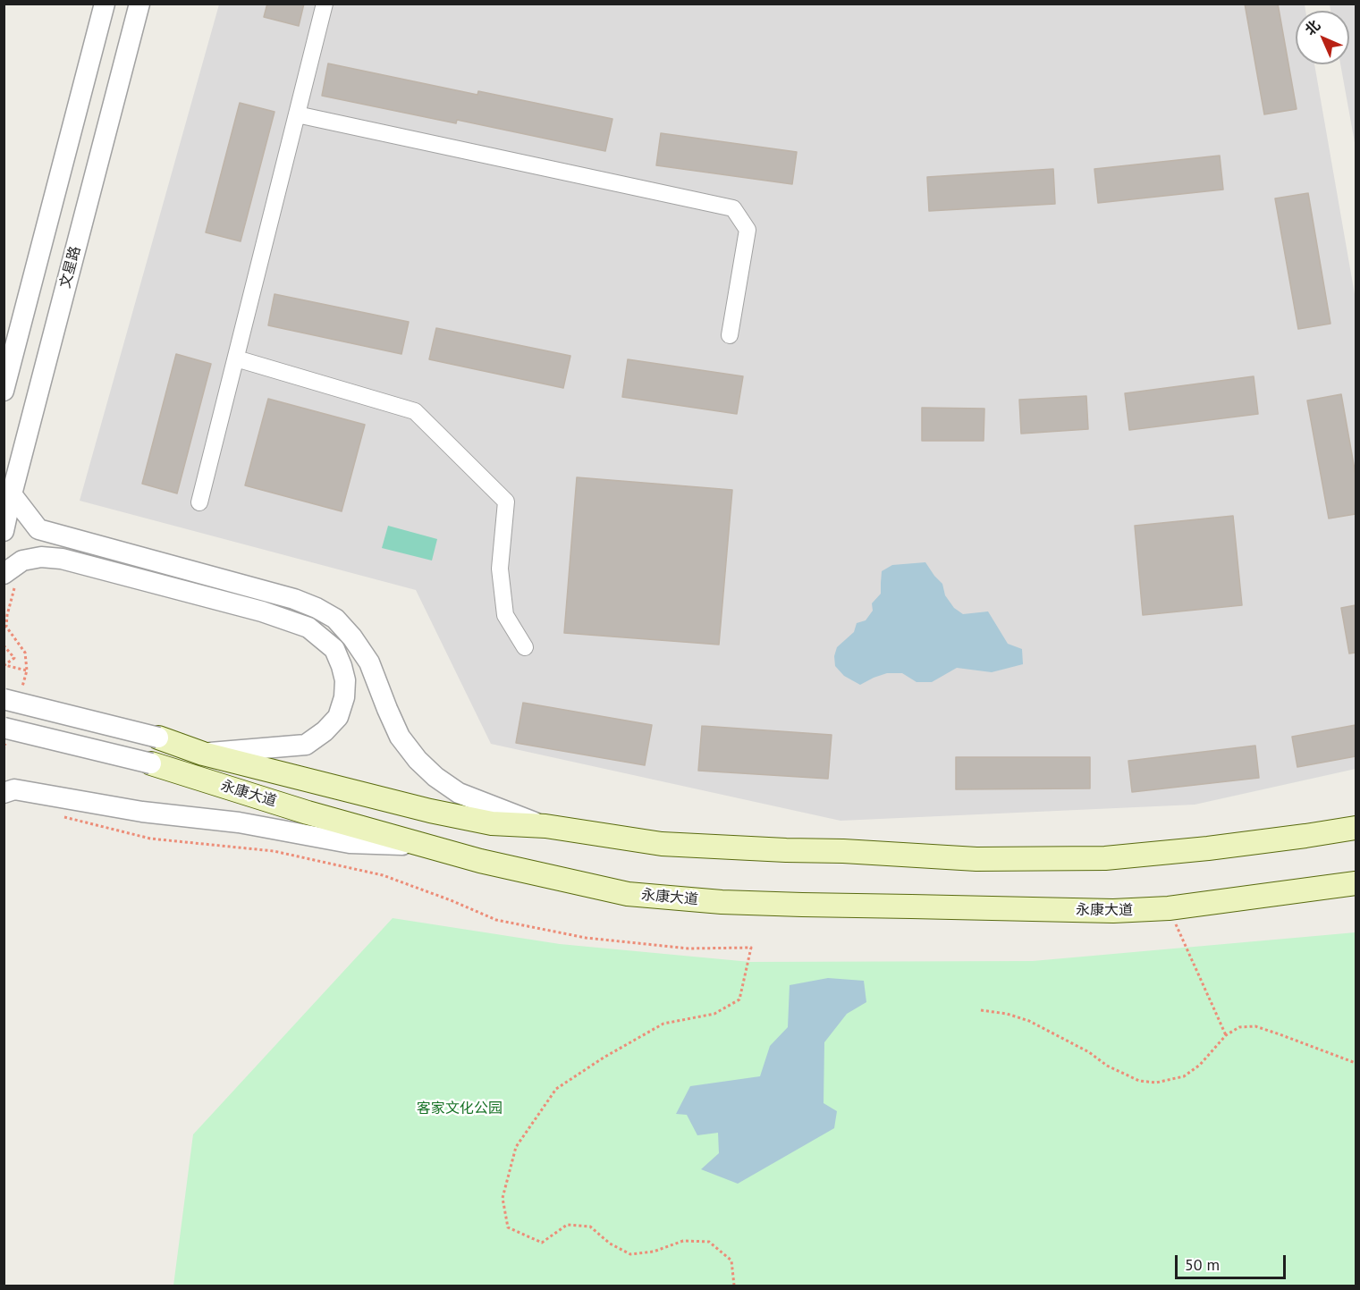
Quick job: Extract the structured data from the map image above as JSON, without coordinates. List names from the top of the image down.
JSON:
{
  "streets": {
    "main road": ["永康大道"],
    "street": ["文星路"]
  },
  "parks": ["客家文化公园"],
  "scale_bar": "50 m",
  "north": "top left"
}
